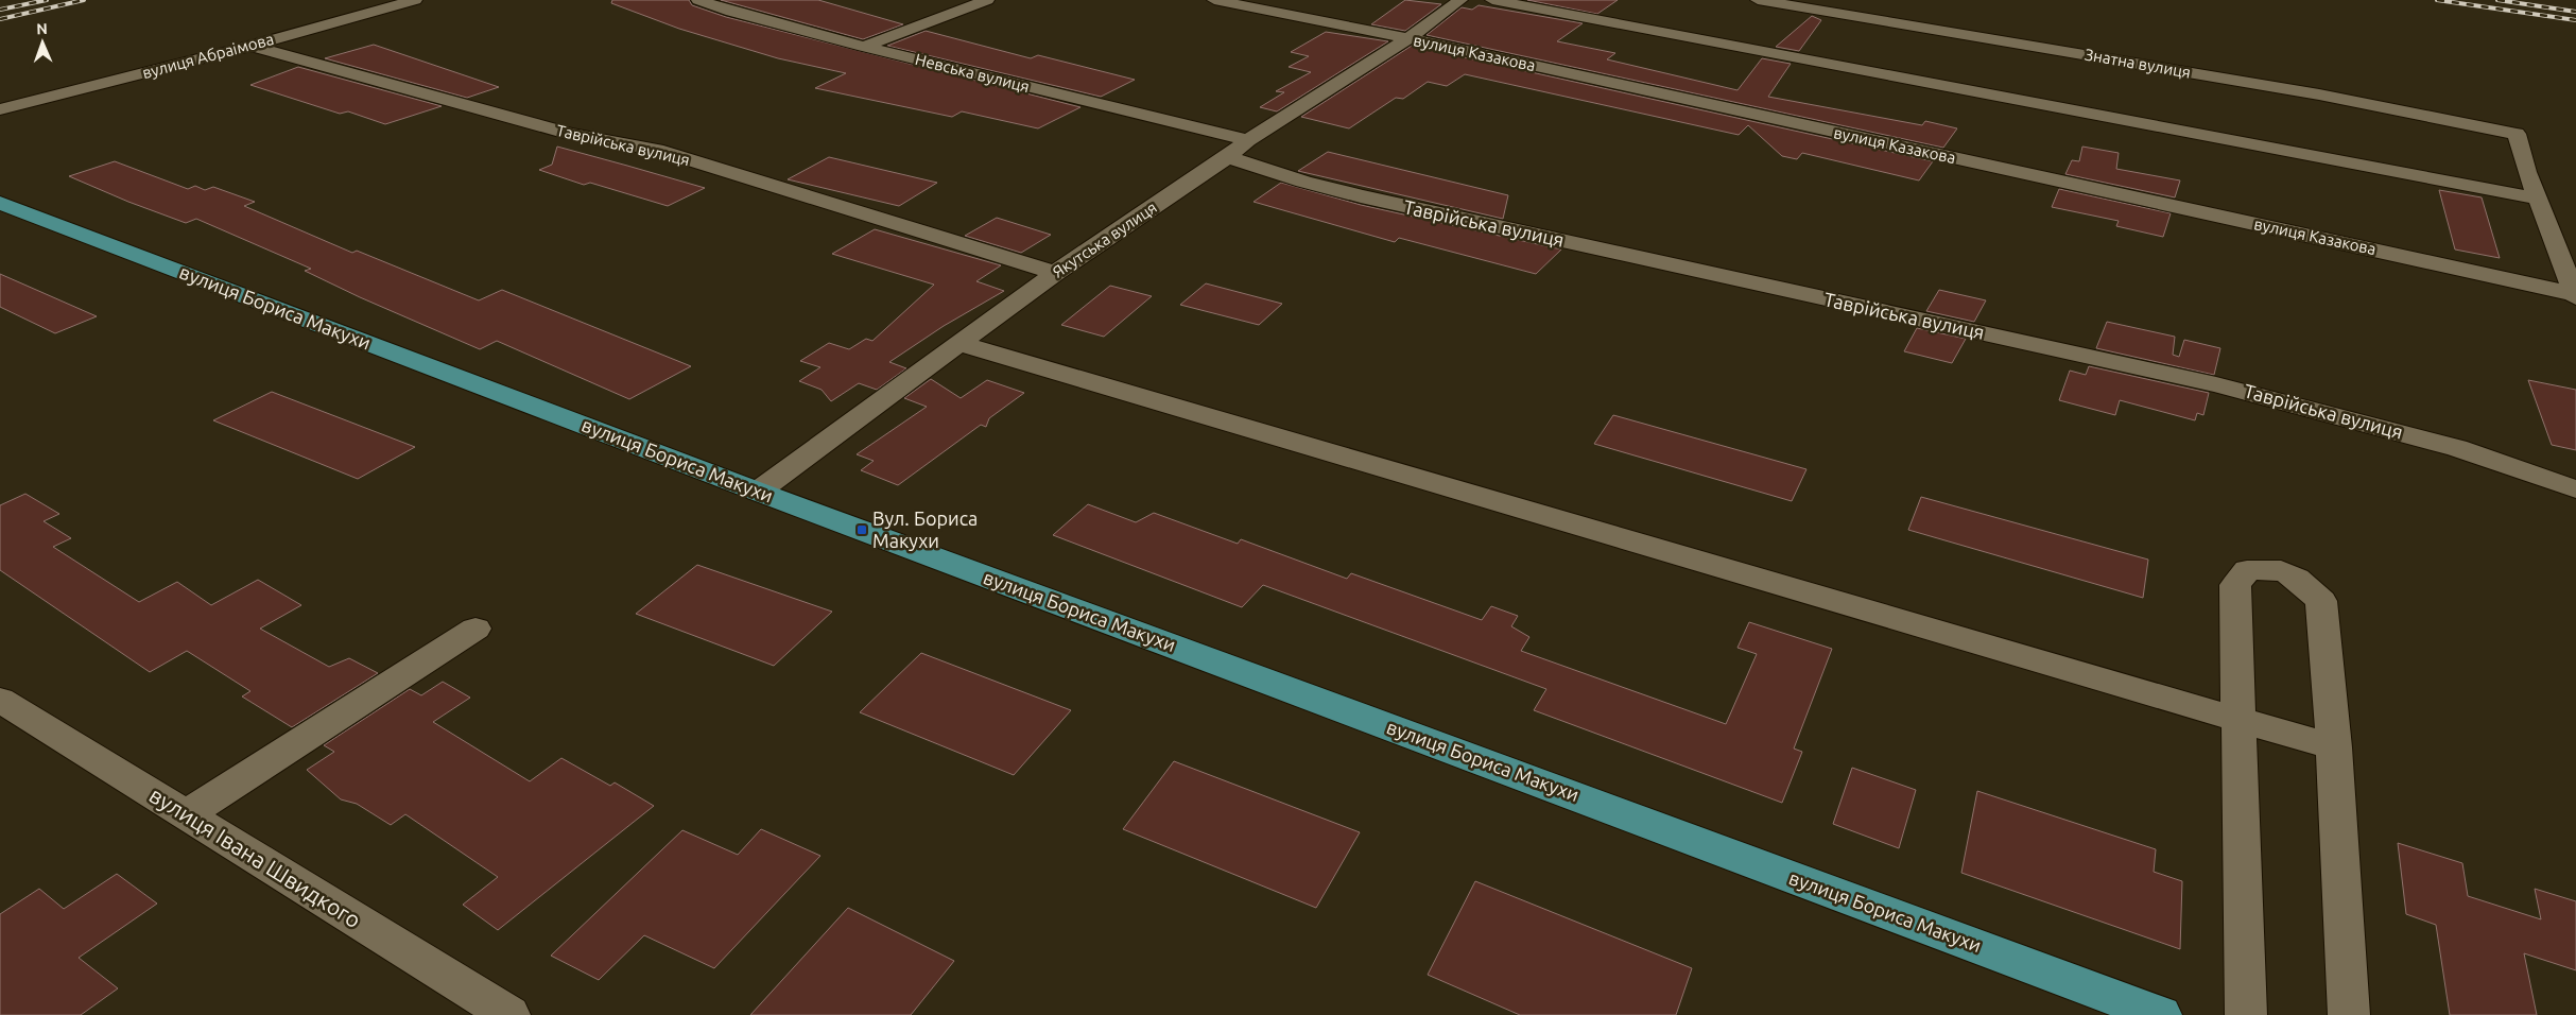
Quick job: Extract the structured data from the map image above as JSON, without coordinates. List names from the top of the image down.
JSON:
{
  "streets": {
    "main road": ["вулиця Бориса Макухи"],
    "street": [
      "вулиця Казакова",
      "вулиця Абраімова",
      "Знатна вулиця",
      "Невська вулиця",
      "Таврійська вулиця",
      "Якутська вулиця",
      "вулиця Івана Швидкого"
    ]
  },
  "crossings": [
    ["вулиця Казакова", "Якутська вулиця"],
    ["вулиця Абраімова", "Таврійська вулиця"],
    ["Невська вулиця", "Якутська вулиця"],
    ["Таврійська вулиця", "Якутська вулиця"],
    ["Якутська вулиця", "вулиця Бориса Макухи"]
  ],
  "places": {
    "transit": ["Вул. Бориса Макухи"]
  },
  "north": "top"
}
